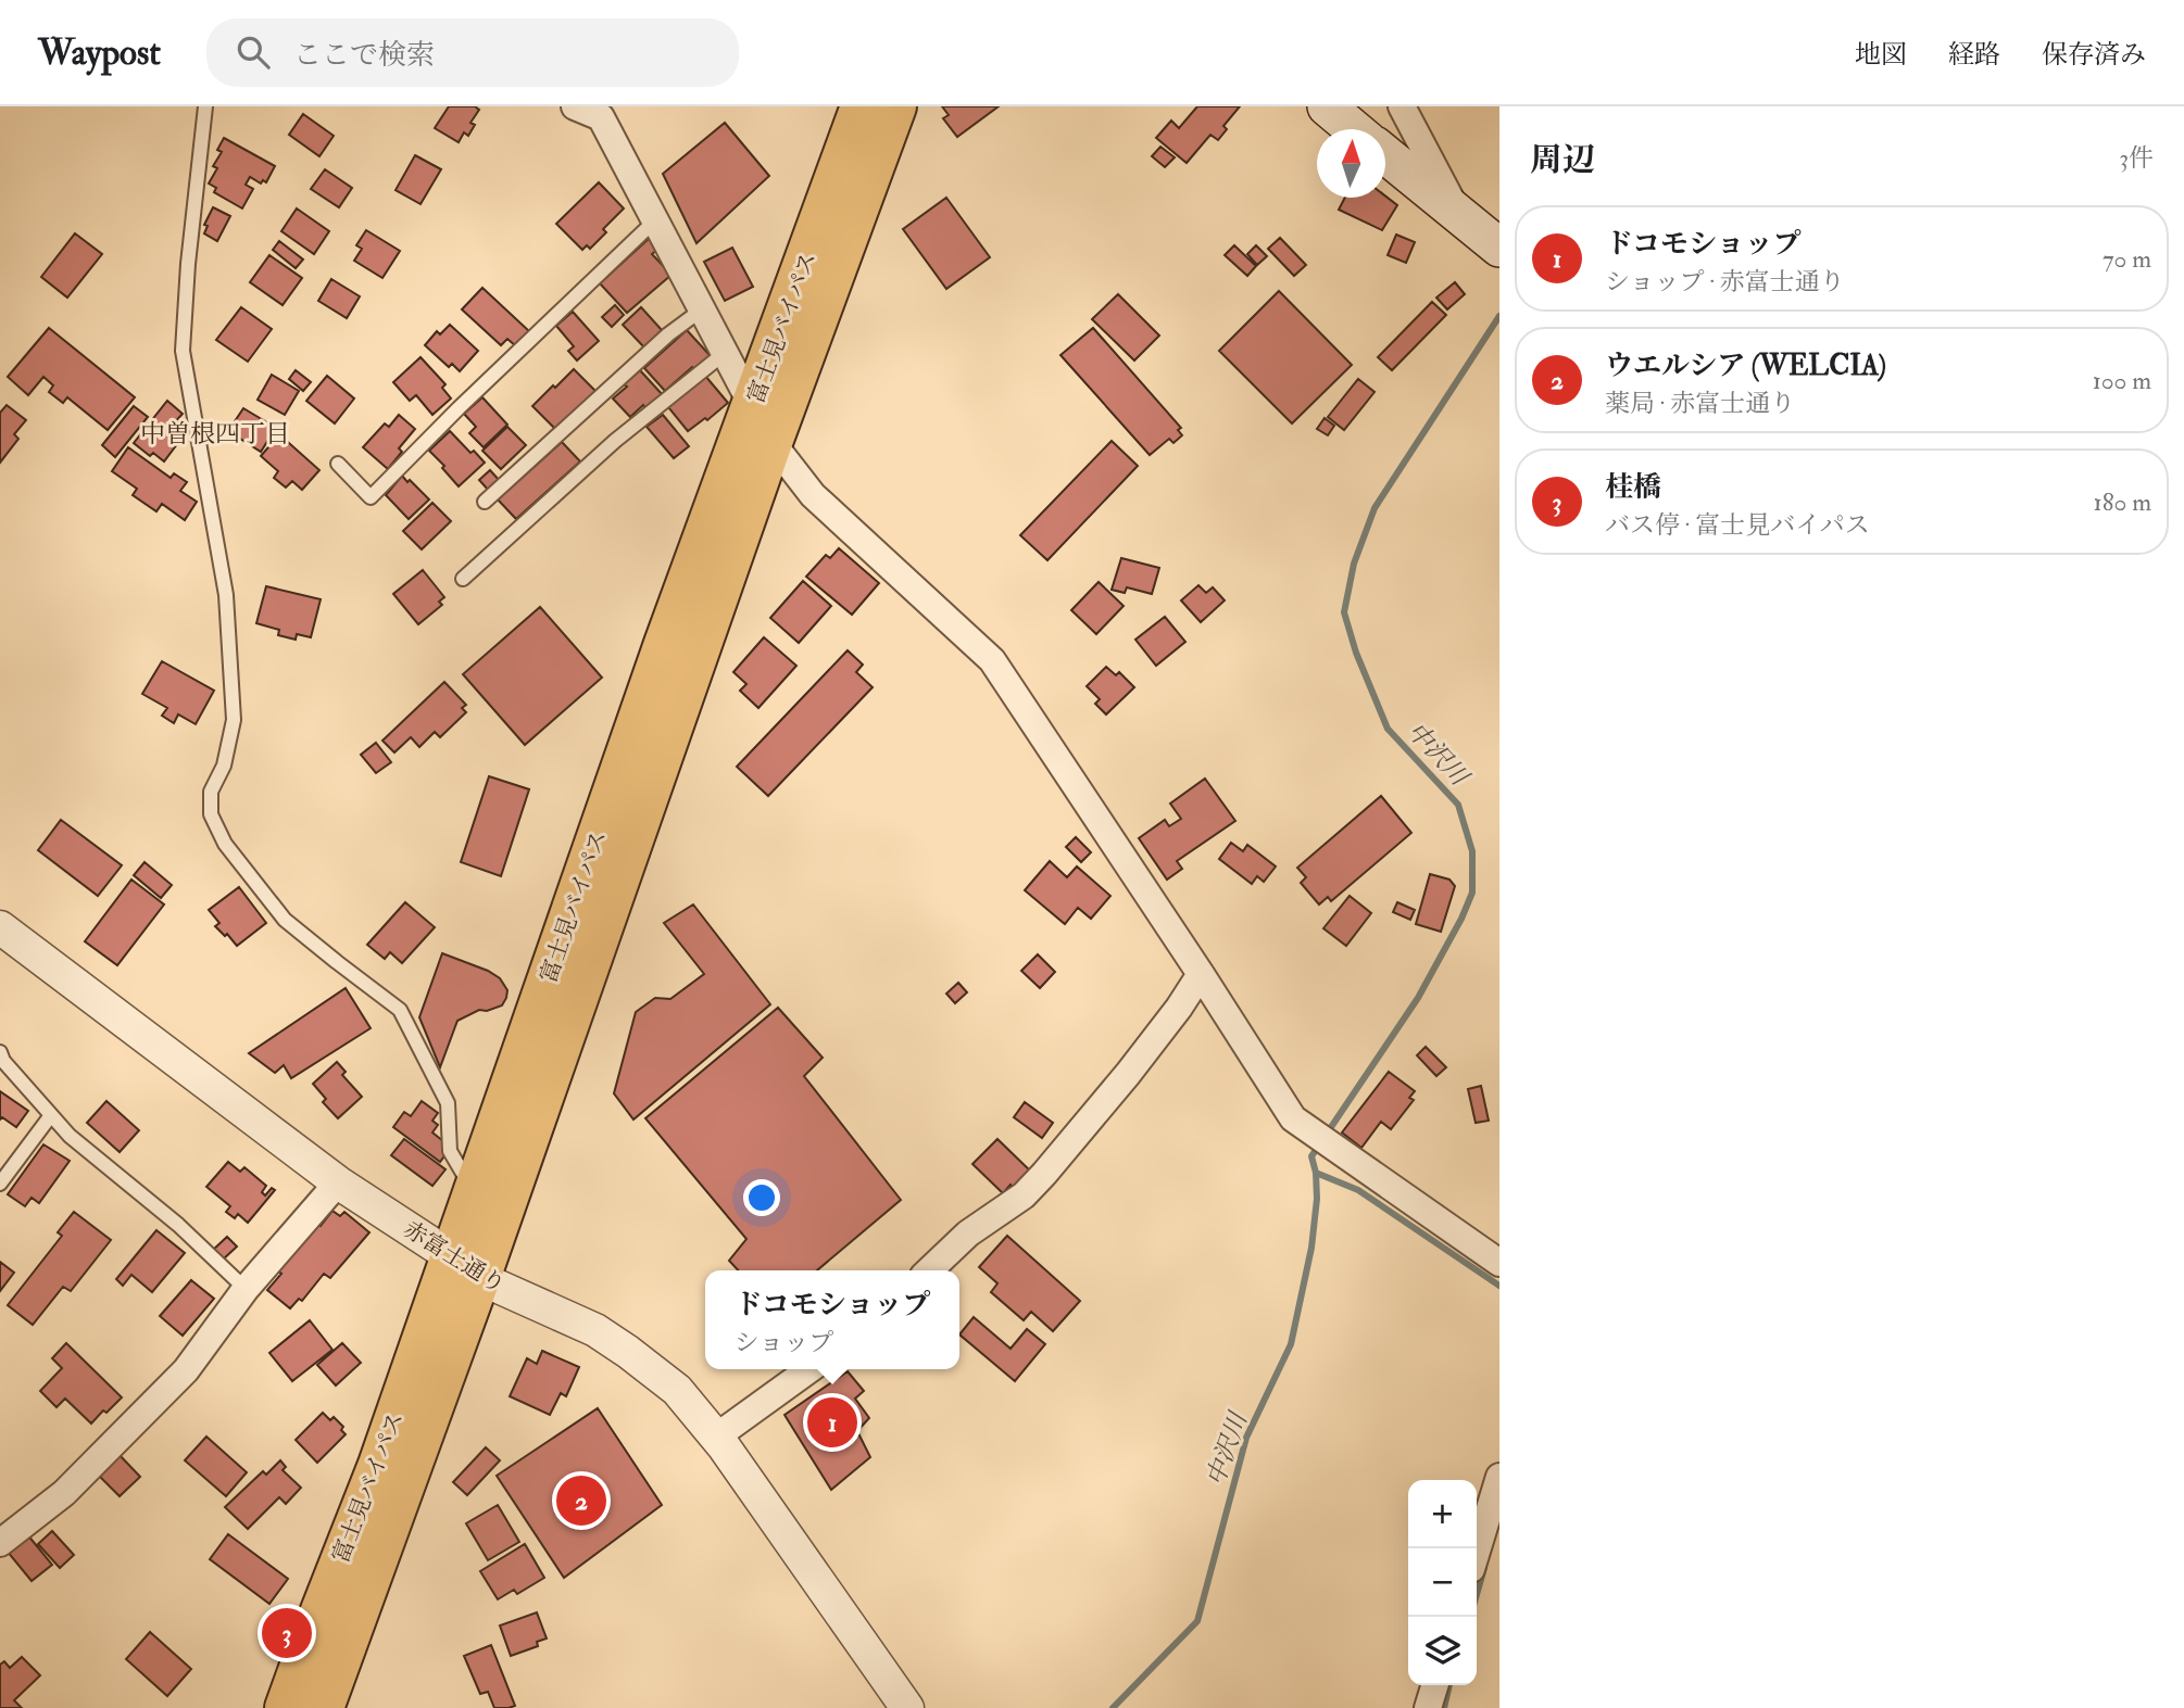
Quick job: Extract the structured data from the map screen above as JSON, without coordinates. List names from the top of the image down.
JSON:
{
  "streets": {
    "highway": ["富士見バイパス"],
    "street": ["赤富士通り"]
  },
  "crossings": [
    ["富士見バイパス", "赤富士通り"]
  ],
  "districts": ["中曽根四丁目"],
  "water": ["中沢川"],
  "north": "top",
  "page": {
    "header": "Waypost",
    "search": "ここで検索",
    "nav": ["地図", "経路", "保存済み"],
    "heading": ["周辺", "3件"],
    "list": [
      {
        "mark": "1",
        "name": "ドコモショップ",
        "note": "ショップ · 赤富士通り",
        "value": "70 m"
      },
      {
        "mark": "2",
        "name": "ウエルシア (WELCIA)",
        "note": "薬局 · 赤富士通り",
        "value": "100 m"
      },
      {
        "mark": "3",
        "name": "桂橋",
        "note": "バス停 · 富士見バイパス",
        "value": "180 m"
      }
    ],
    "popup": ["ドコモショップ", "ショップ"],
    "pins": ["1", "2", "3"],
    "map_buttons": ["+", "−"]
  }
}
